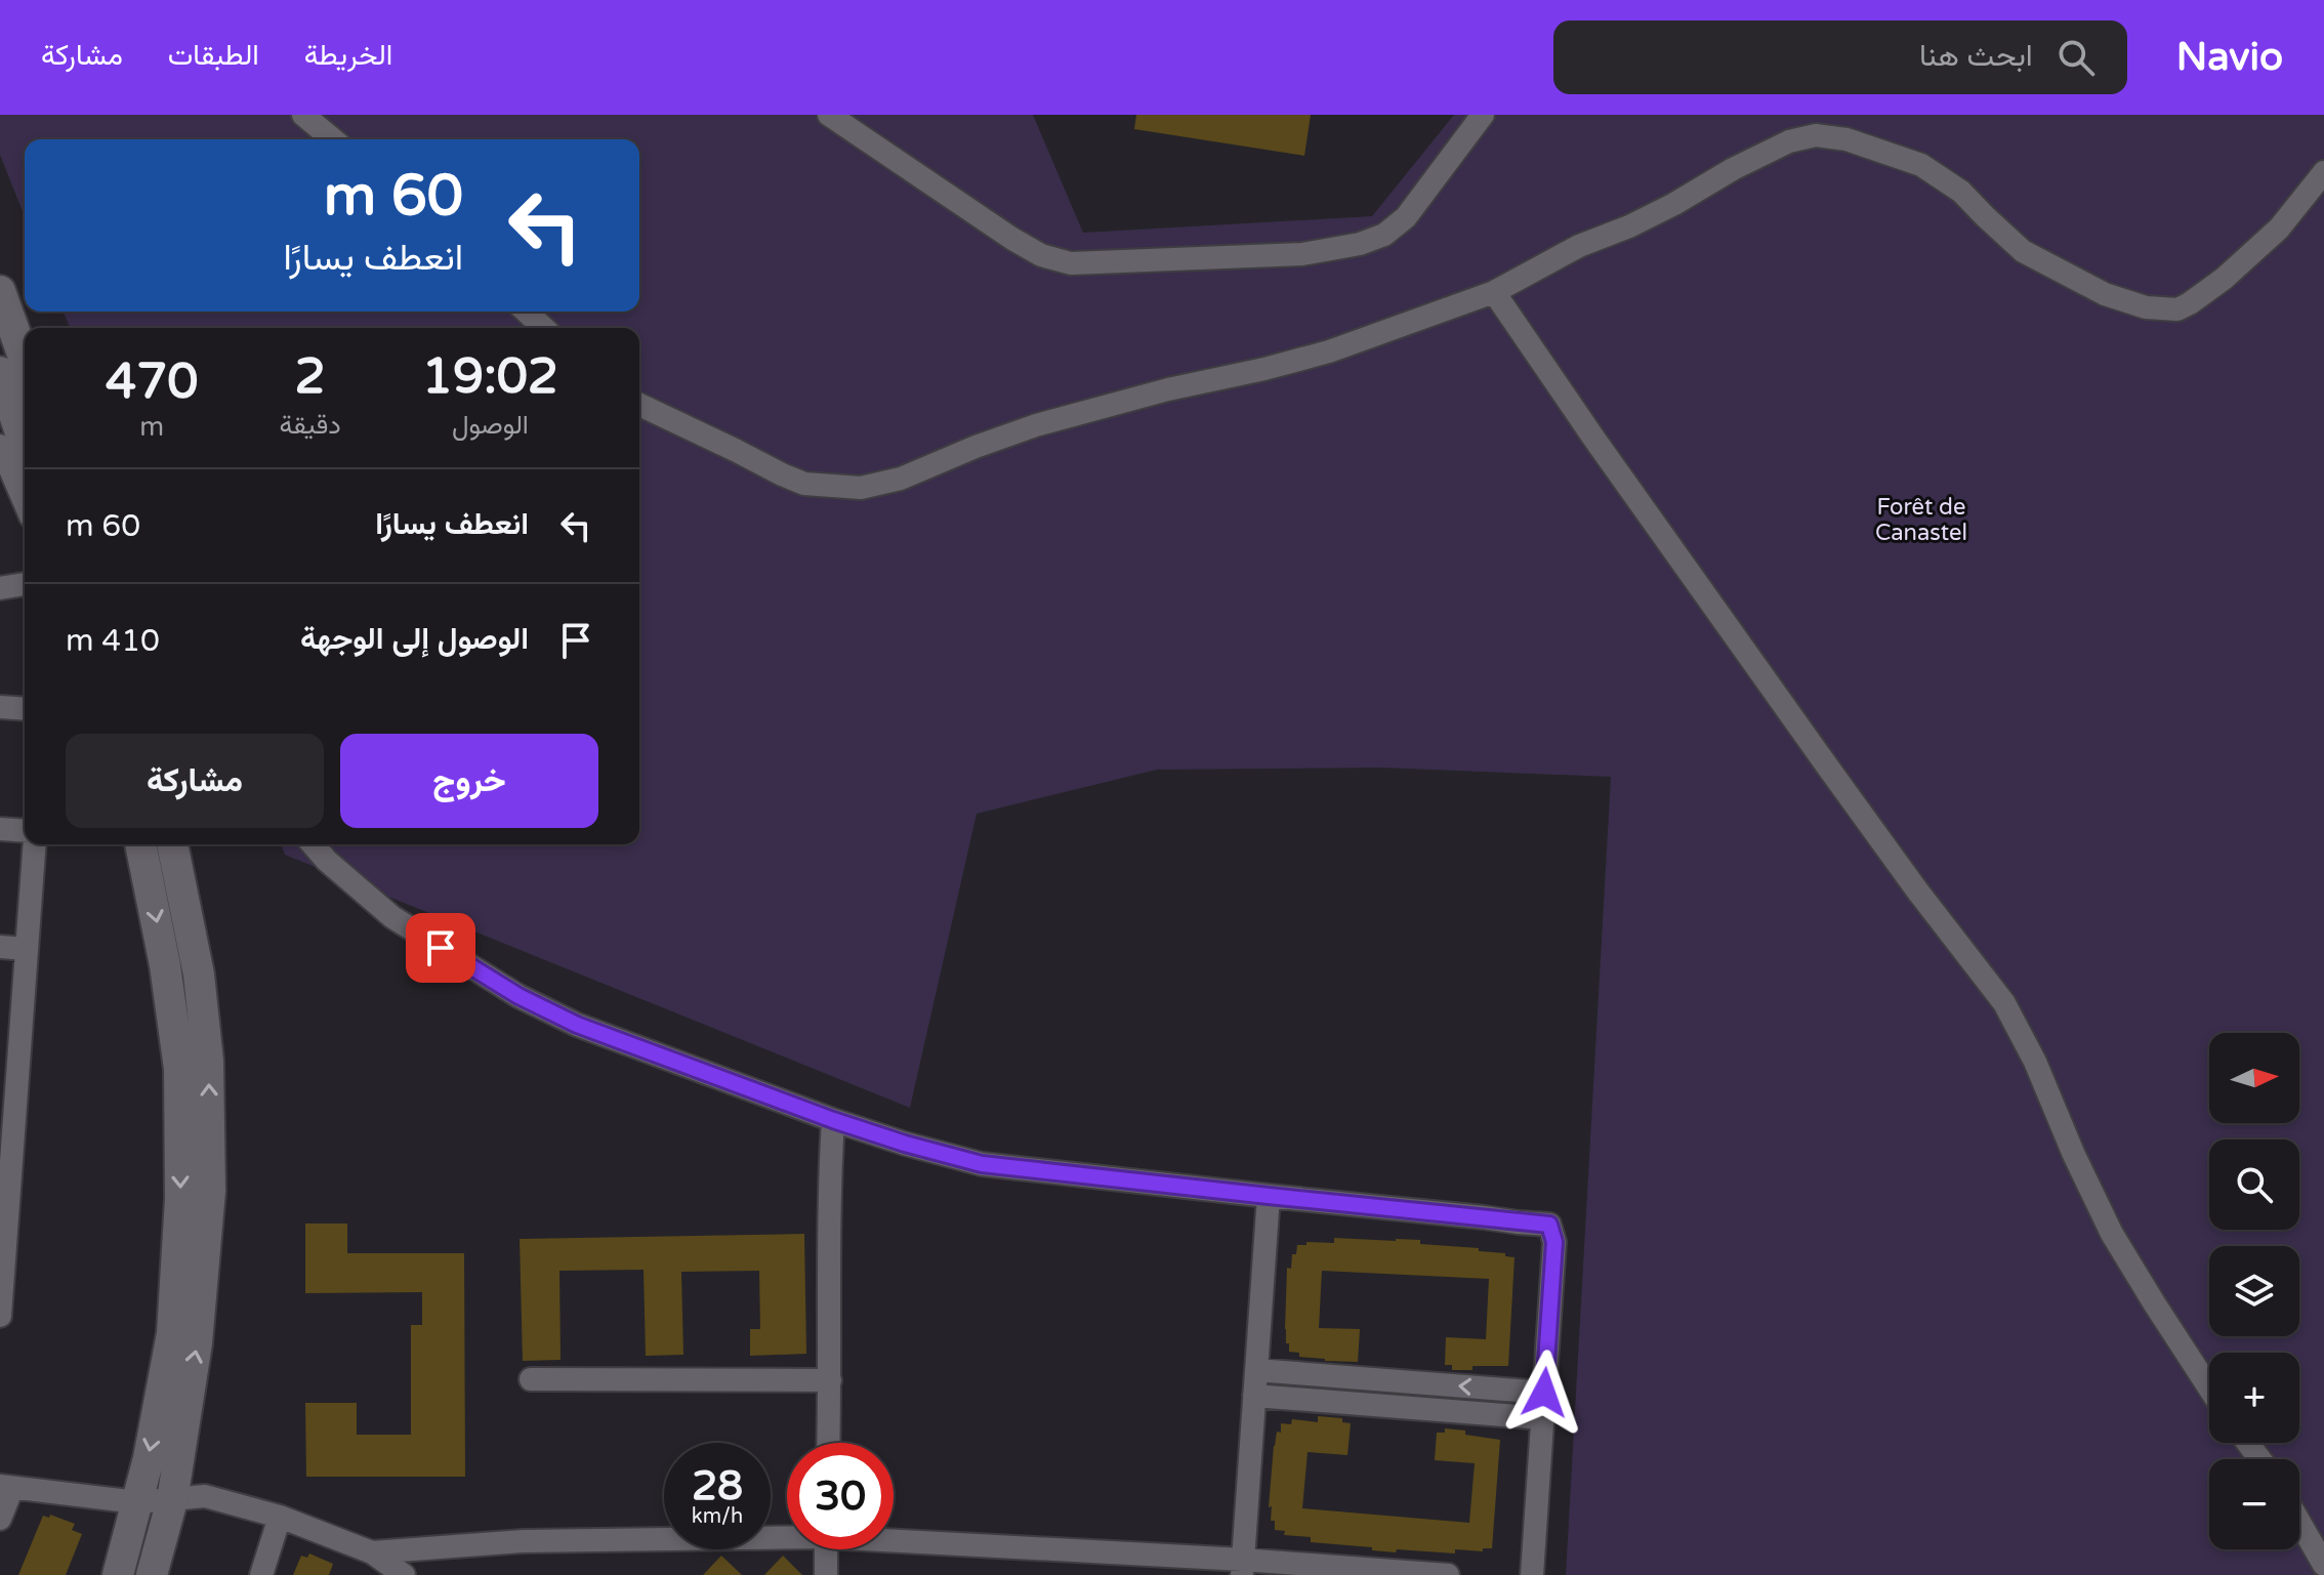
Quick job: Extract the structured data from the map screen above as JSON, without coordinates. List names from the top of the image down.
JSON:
{
  "parks": ["Forêt de Canastel"],
  "north": "right",
  "page": {
    "header": "Navio",
    "search": "ابحث هنا",
    "nav": ["الخريطة", "الطبقات", "مشاركة"],
    "turn": ["60 m", "انعطف يسارًا"],
    "eta": [
      "19:02",
      "الوصول",
      "2",
      "دقيقة",
      "470",
      "m"
    ],
    "list": [
      {
        "name": "انعطف يسارًا",
        "value": "60 m"
      },
      {
        "name": "الوصول إلى الوجهة",
        "value": "410 m"
      }
    ],
    "buttons": ["خروج", "مشاركة"],
    "map_buttons": ["+", "−"],
    "speed": "28 km/h",
    "limit": "30"
  }
}
